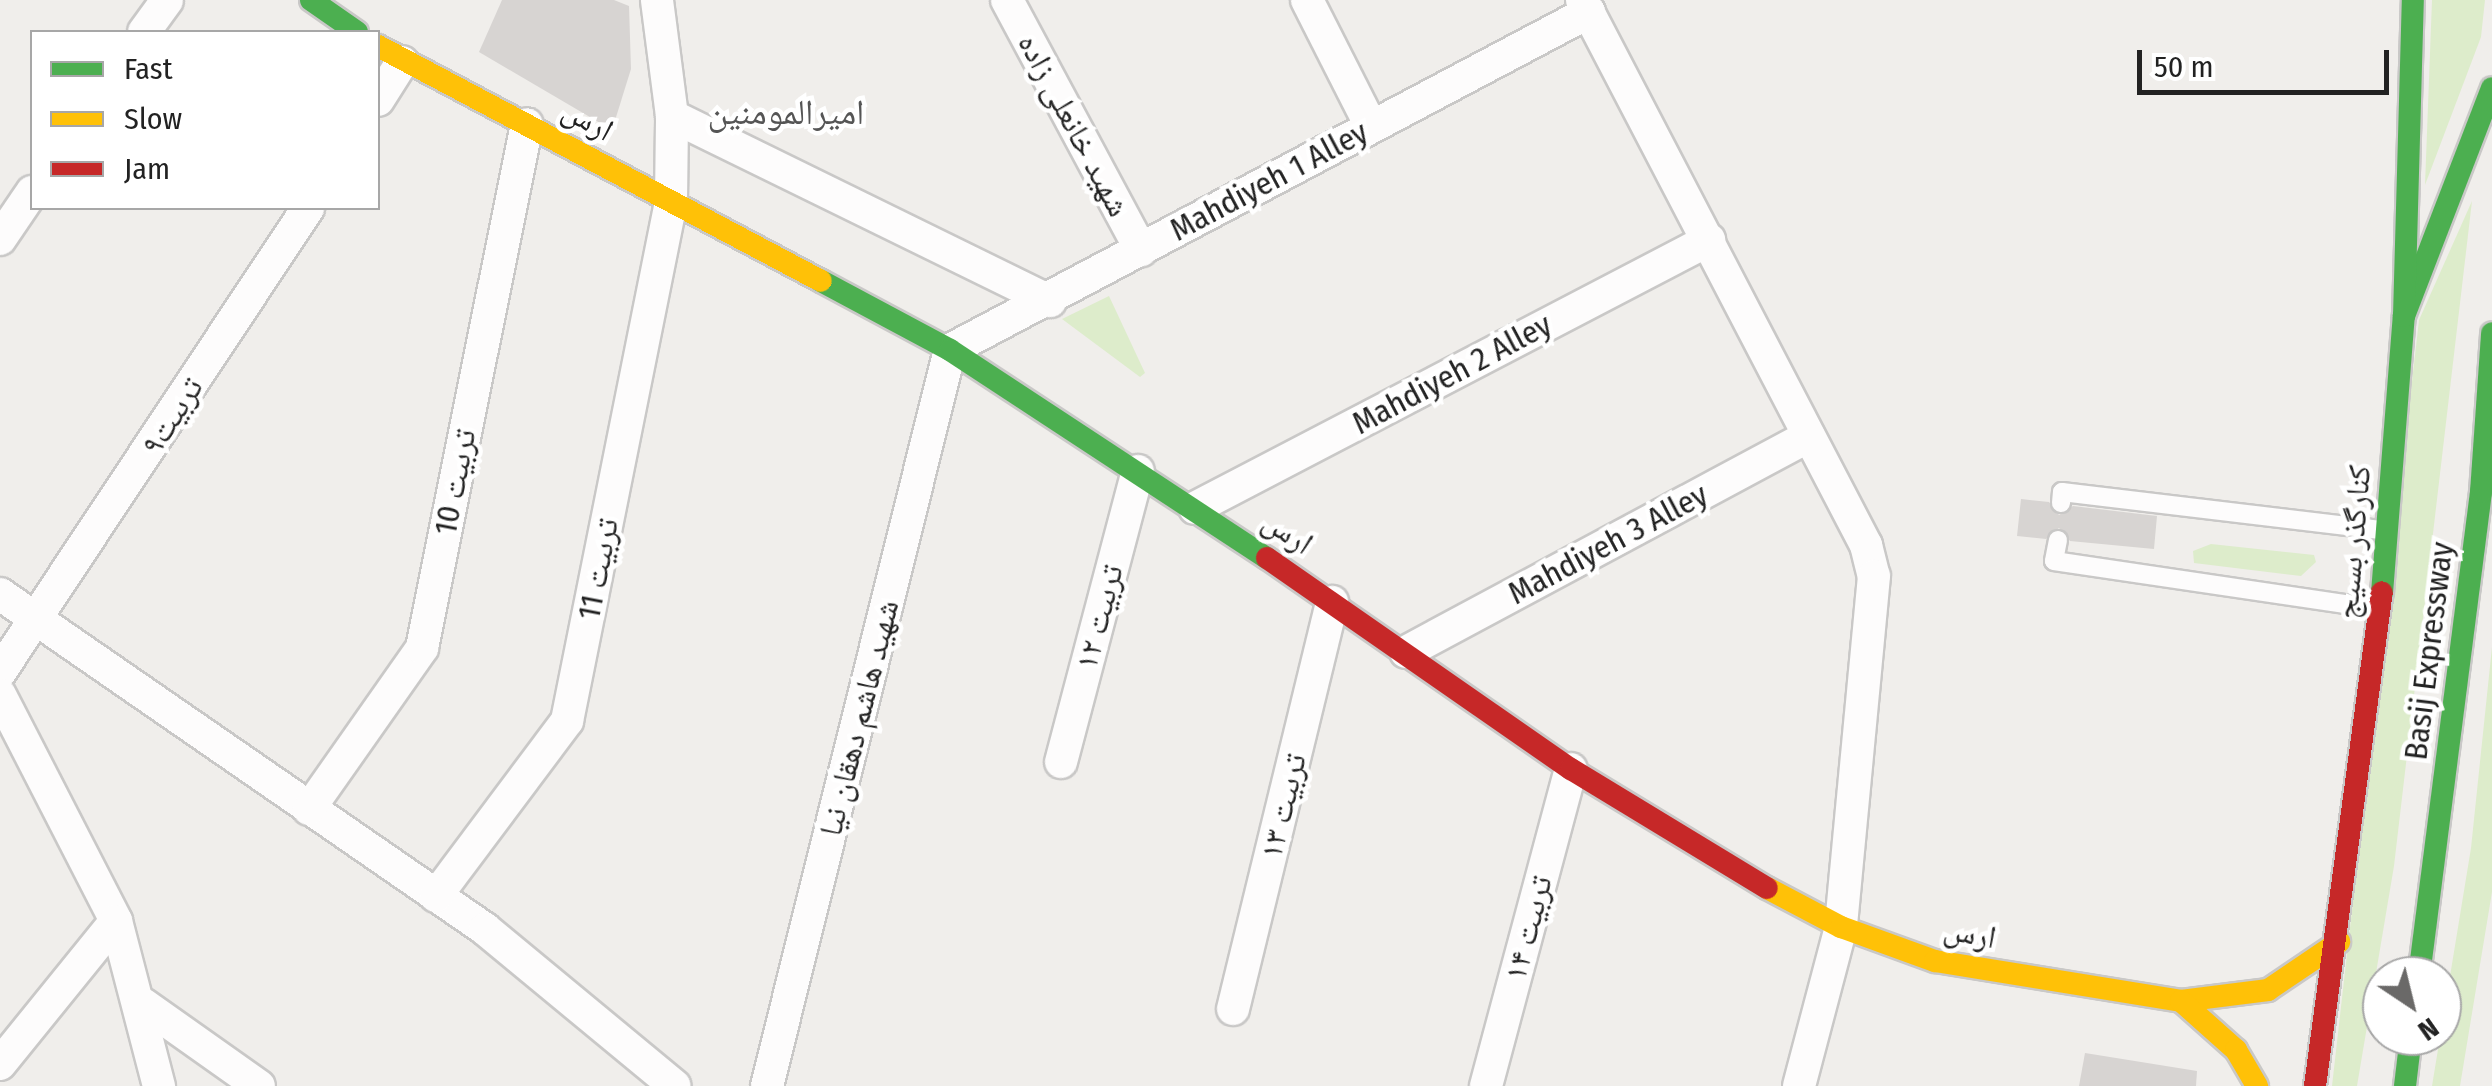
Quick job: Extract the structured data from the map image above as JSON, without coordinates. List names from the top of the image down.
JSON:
{
  "streets": {
    "main road": ["ارس", "کنارگذر بسیج", "Basij Expressway"],
    "street": [
      "شهید خانعلی زاده",
      "Mahdiyeh 1 Alley",
      "Mahdiyeh 2 Alley",
      "تربیت۹",
      "تربیت 10",
      "Mahdiyeh 3 Alley",
      "تربیت 11",
      "تربیت ۱۲",
      "شهید هاشم دهقان نیا",
      "تربیت ۱۳",
      "تربیت ۱۴"
    ]
  },
  "crossings": [
    ["ارس", "Mahdiyeh 1 Alley"],
    ["ارس", "Mahdiyeh 2 Alley"],
    ["ارس", "تربیت 10"],
    ["ارس", "کنارگذر بسیج"],
    ["ارس", "Mahdiyeh 3 Alley"],
    ["ارس", "تربیت 11"],
    ["ارس", "تربیت ۱۲"],
    ["ارس", "شهید هاشم دهقان نیا"],
    ["ارس", "تربیت ۱۳"],
    ["ارس", "تربیت ۱۴"],
    ["شهید خانعلی زاده", "Mahdiyeh 1 Alley"],
    ["Mahdiyeh 1 Alley", "شهید هاشم دهقان نیا"]
  ],
  "districts": ["امیرالمومنین"],
  "legend": ["Fast", "Slow", "Jam"],
  "scale_bar": "50 m",
  "north": "bottom right"
}
